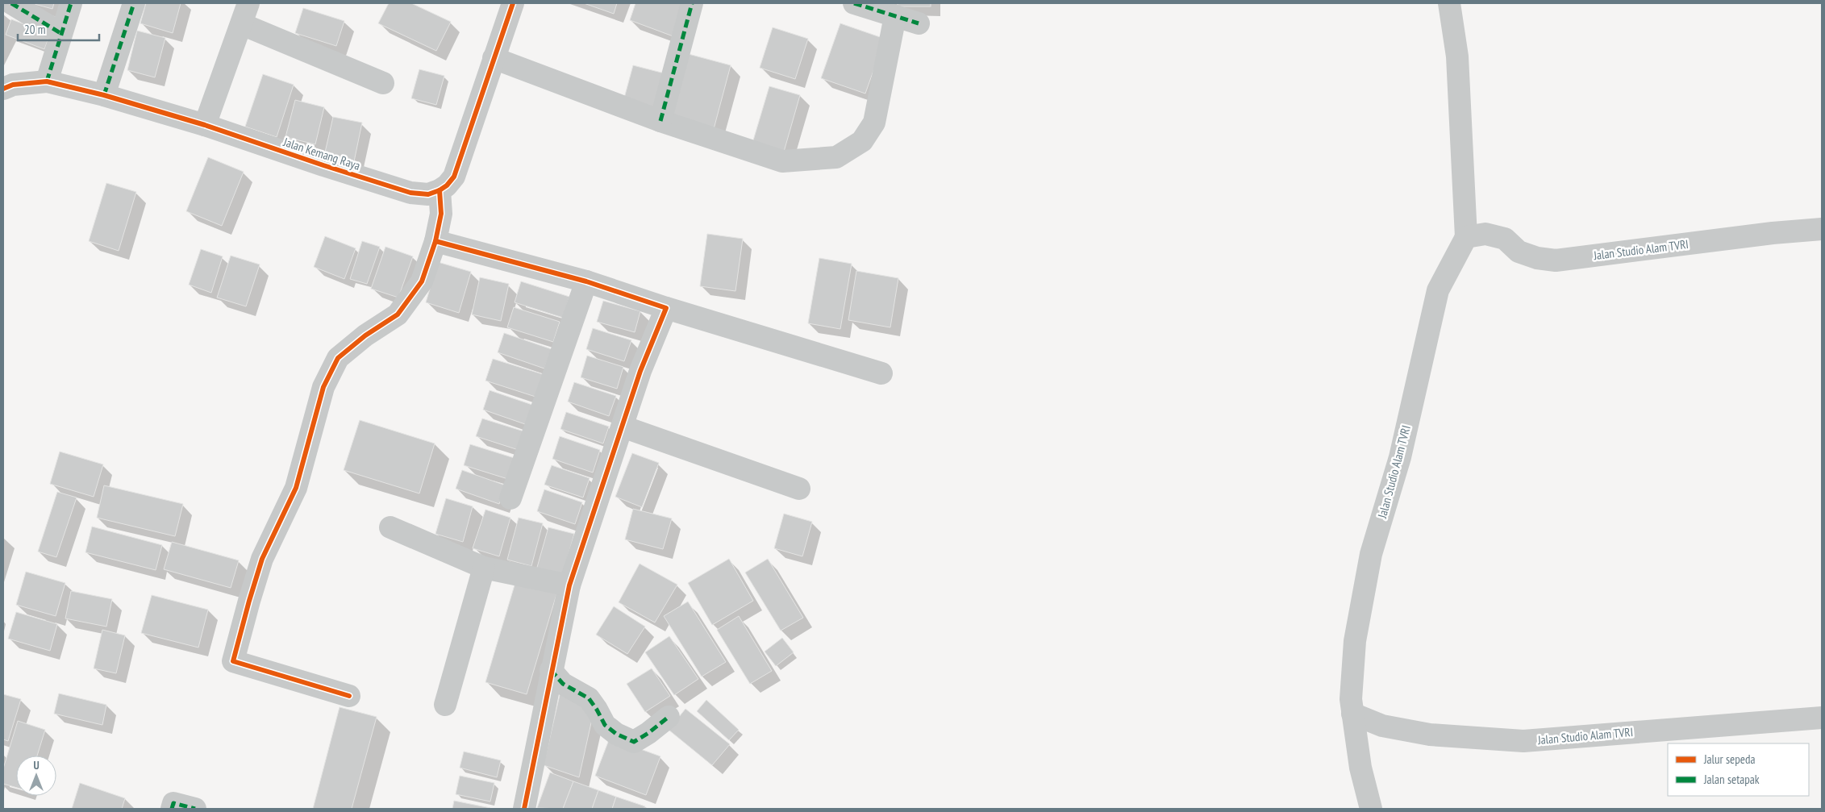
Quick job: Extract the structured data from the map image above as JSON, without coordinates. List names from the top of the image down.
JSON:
{
  "streets": {
    "street": ["Jalan Kemang Raya", "Jalan Studio Alam TVRI"]
  },
  "legend": ["Jalur sepeda", "Jalan setapak"],
  "scale_bar": "20 m",
  "north": "top"
}
